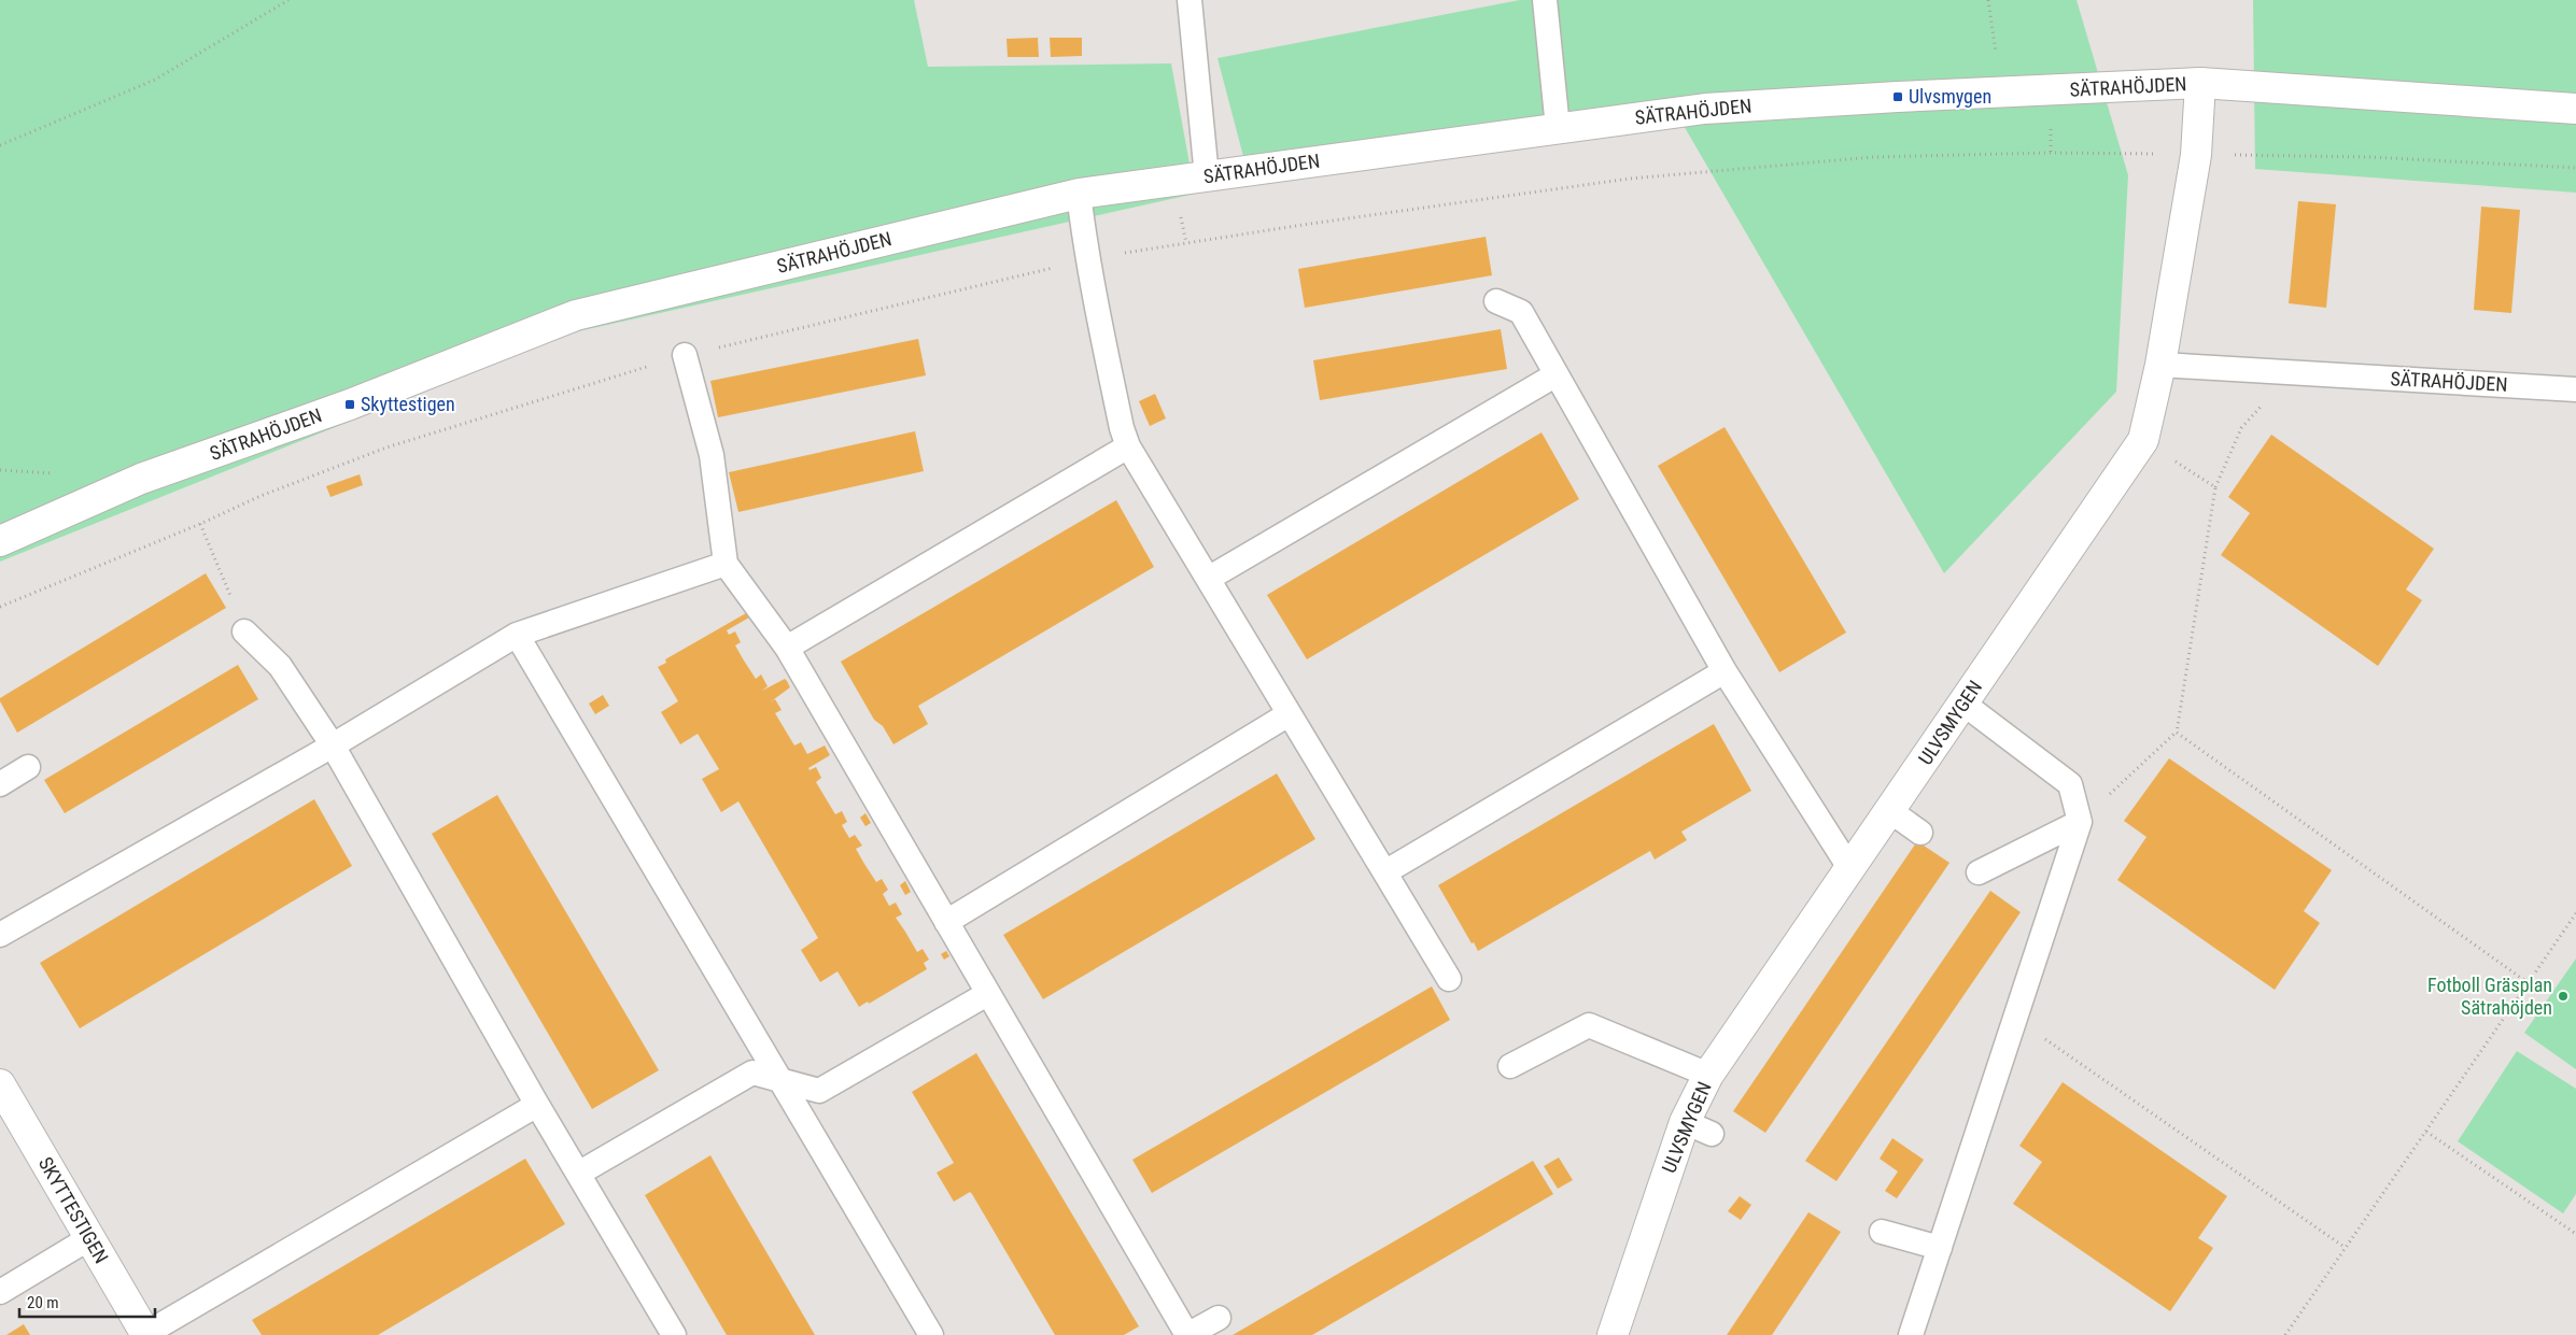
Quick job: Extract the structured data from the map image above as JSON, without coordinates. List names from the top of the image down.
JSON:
{
  "streets": {
    "street": ["SÄTRAHÖJDEN", "ULVSMYGEN", "SKYTTESTIGEN"]
  },
  "crossings": [
    ["SÄTRAHÖJDEN", "ULVSMYGEN"]
  ],
  "places": {
    "transit": ["Ulvsmygen", "Skyttestigen"],
    "other": ["Fotboll Gräsplan Sätrahöjden"]
  },
  "scale_bar": "20 m"
}
